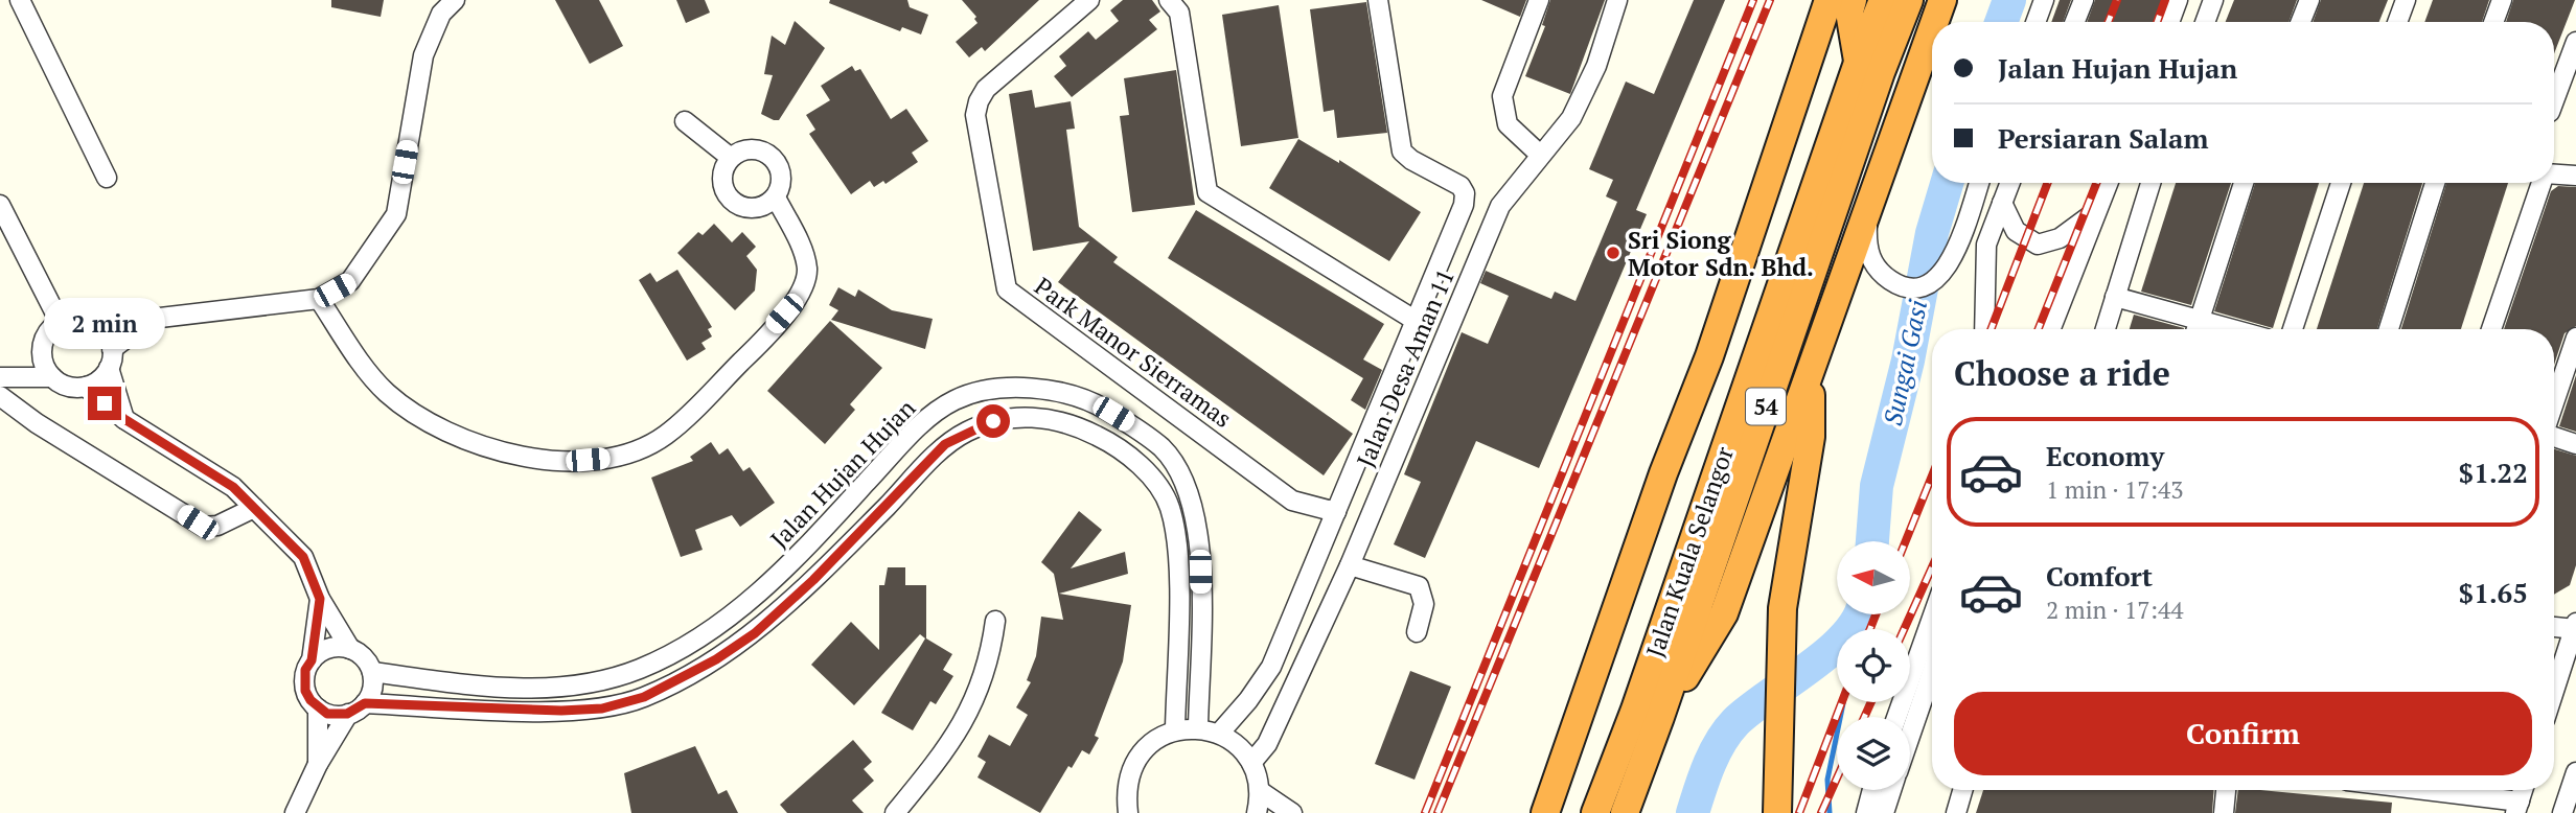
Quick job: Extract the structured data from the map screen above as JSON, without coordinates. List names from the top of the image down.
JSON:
{
  "streets": {
    "highway": ["54", "Jalan Kuala Selangor"],
    "street": ["Park Manor Sierramas", "Jalan Desa Aman 11", "Jalan Hujan Hujan"]
  },
  "water": ["Sungai Gasi"],
  "places": ["Sri Siong Motor Sdn. Bhd."],
  "north": "left",
  "page": {
    "banner": ["Jalan Hujan Hujan", "Persiaran Salam"],
    "bubble": "2 min",
    "heading": "Choose a ride",
    "list": [
      {
        "name": "Economy",
        "note": "1 min · 17:43",
        "value": "$1.22"
      },
      {
        "name": "Comfort",
        "note": "2 min · 17:44",
        "value": "$1.65"
      }
    ],
    "buttons": "Confirm"
  }
}
